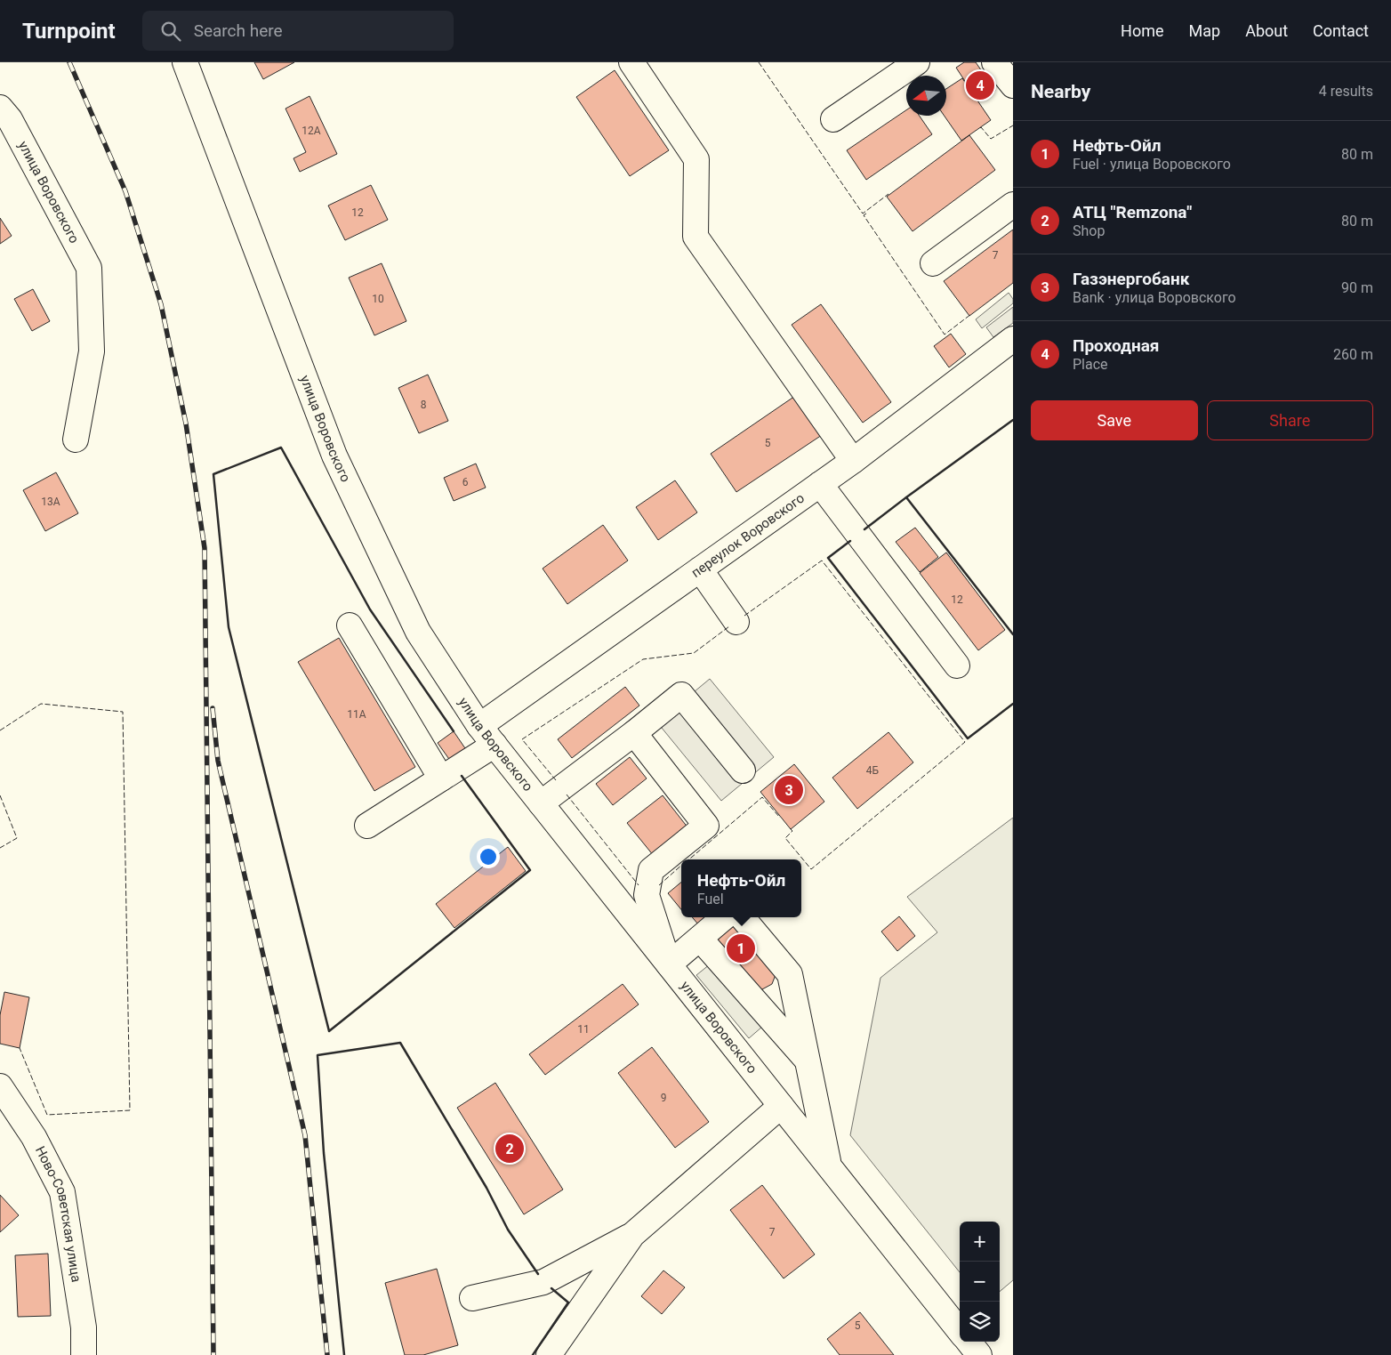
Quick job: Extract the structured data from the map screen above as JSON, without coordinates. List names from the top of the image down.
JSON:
{
  "streets": {
    "street": ["улица Воровского", "переулок Воровского", "Ново-Советская улица"]
  },
  "crossings": [
    ["улица Воровского", "переулок Воровского"]
  ],
  "house_numbers": [
    "12А",
    "12",
    "7",
    "10",
    "8",
    "5",
    "6",
    "13А",
    "12",
    "11А",
    "4Б",
    "11",
    "9",
    "7",
    "5"
  ],
  "north": "left",
  "page": {
    "header": "Turnpoint",
    "search": "Search here",
    "nav": [
      "Home",
      "Map",
      "About",
      "Contact"
    ],
    "heading": ["Nearby", "4 results"],
    "pins": [
      "4",
      "3",
      "1",
      "2"
    ],
    "list": [
      {
        "mark": "1",
        "name": "Нефть-Ойл",
        "note": "Fuel · улица Воровского",
        "value": "80 m"
      },
      {
        "mark": "2",
        "name": "АТЦ \"Remzona\"",
        "note": "Shop",
        "value": "80 m"
      },
      {
        "mark": "3",
        "name": "Газэнергобанк",
        "note": "Bank · улица Воровского",
        "value": "90 m"
      },
      {
        "mark": "4",
        "name": "Проходная",
        "note": "Place",
        "value": "260 m"
      }
    ],
    "buttons": ["Save", "Share"],
    "popup": ["Нефть-Ойл", "Fuel"],
    "map_buttons": ["+", "−"]
  }
}
